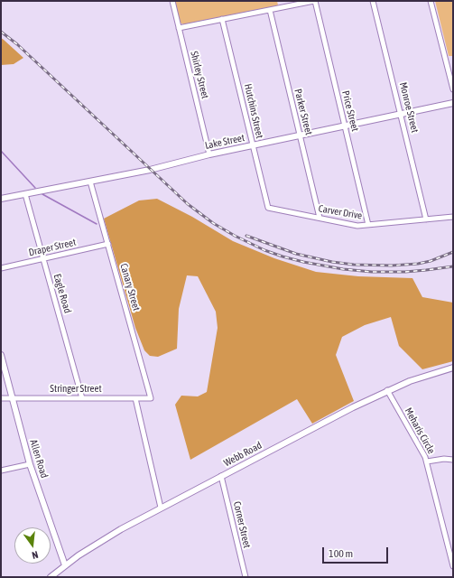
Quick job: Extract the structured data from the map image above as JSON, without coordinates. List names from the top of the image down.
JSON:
{
  "streets": {
    "street": [
      "Shirley Street",
      "Monroe Street",
      "Hutchins Street",
      "Price Street",
      "Parker Street",
      "Lake Street",
      "Carver Drive",
      "Draper Street",
      "Canary Street",
      "Eagle Road",
      "Stringer Street",
      "Meharis Circle",
      "Webb Road",
      "Allen Road",
      "Corner Street"
    ]
  },
  "crossings": [
    ["Shirley Street", "Lake Street"],
    ["Monroe Street", "Lake Street"],
    ["Monroe Street", "Carver Drive"],
    ["Hutchins Street", "Lake Street"],
    ["Hutchins Street", "Carver Drive"],
    ["Price Street", "Lake Street"],
    ["Price Street", "Carver Drive"],
    ["Parker Street", "Lake Street"],
    ["Parker Street", "Carver Drive"],
    ["Lake Street", "Canary Street"],
    ["Lake Street", "Eagle Road"],
    ["Draper Street", "Canary Street"],
    ["Draper Street", "Eagle Road"],
    ["Canary Street", "Stringer Street"],
    ["Eagle Road", "Stringer Street"],
    ["Stringer Street", "Allen Road"],
    ["Meharis Circle", "Webb Road"],
    ["Webb Road", "Allen Road"],
    ["Webb Road", "Corner Street"]
  ],
  "scale_bar": "100 m",
  "north": "bottom"
}
